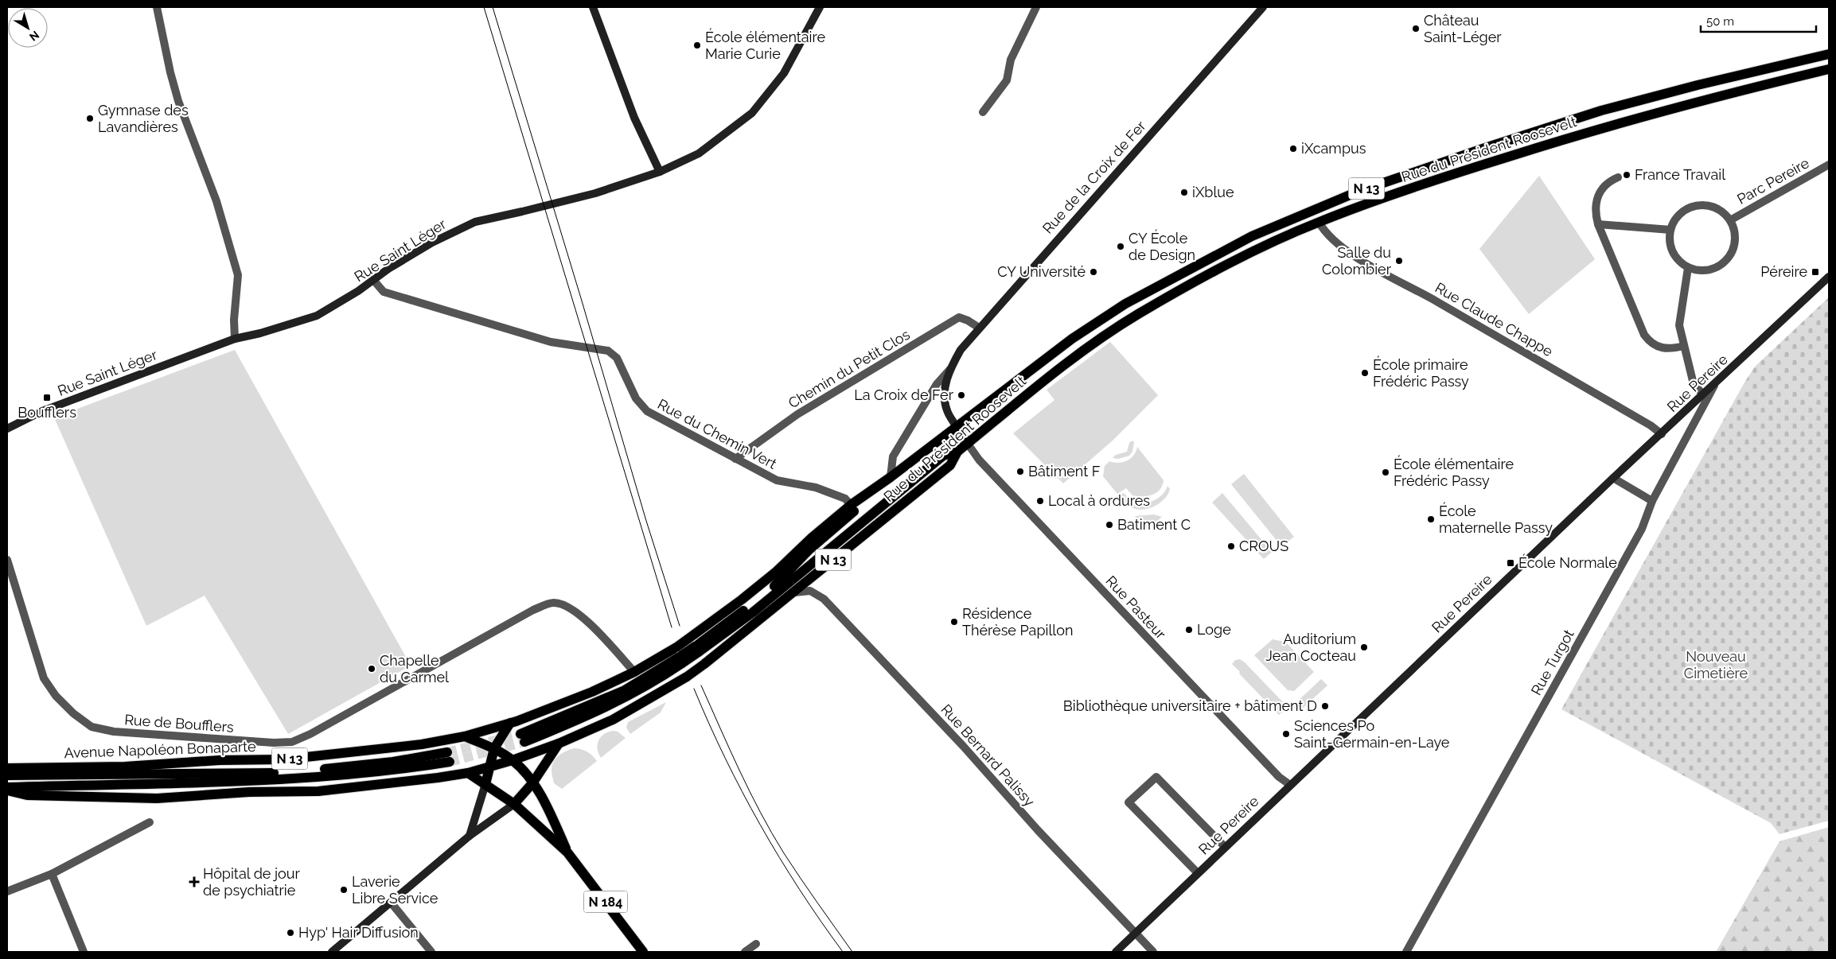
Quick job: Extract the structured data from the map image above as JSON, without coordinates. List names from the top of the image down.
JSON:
{
  "streets": {
    "main road": [
      "Rue du Président Roosevelt",
      "N 13",
      "Avenue Napoléon Bonaparte",
      "N 184"
    ],
    "street": [
      "Rue de la Croix de Fer",
      "Parc Pereire",
      "Rue Saint Léger",
      "Rue Claude Chappe",
      "Chemin du Petit Clos",
      "Rue Pereire",
      "Rue du Chemin Vert",
      "Rue Pasteur",
      "Rue Turgot",
      "Rue de Boufflers",
      "Rue Bernard Palissy"
    ]
  },
  "crossings": [
    ["Rue du Président Roosevelt", "Rue de la Croix de Fer"],
    ["Rue du Président Roosevelt", "N 13"],
    ["Rue du Président Roosevelt", "Rue Claude Chappe"],
    ["Rue du Président Roosevelt", "Rue du Chemin Vert"],
    ["Rue du Président Roosevelt", "Rue Pasteur"],
    ["Rue du Président Roosevelt", "Rue de Boufflers"],
    ["Rue du Président Roosevelt", "Avenue Napoléon Bonaparte"],
    ["Rue du Président Roosevelt", "Rue Bernard Palissy"],
    ["Rue de la Croix de Fer", "Chemin du Petit Clos"],
    ["Rue Saint Léger", "Rue du Chemin Vert"],
    ["Rue Claude Chappe", "Rue Pereire"],
    ["Chemin du Petit Clos", "Rue du Chemin Vert"],
    ["Rue Pereire", "Rue Pasteur"],
    ["Rue Pereire", "Rue Turgot"],
    ["Rue Pereire", "Rue Bernard Palissy"],
    ["Rue de Boufflers", "Avenue Napoléon Bonaparte"]
  ],
  "parks": ["Nouveau Cimetière"],
  "places": {
    "other": [
      "Château Saint-Léger",
      "École élémentaire Marie Curie",
      "Gymnase des Lavandières",
      "iXcampus",
      "France Travail",
      "iXblue",
      "CY École de Design",
      "Salle du Colombier",
      "CY Université",
      "École primaire Frédéric Passy",
      "La Croix de Fer",
      "Bâtiment F",
      "École élémentaire Frédéric Passy",
      "Local à ordures",
      "École maternelle Passy",
      "Batiment C",
      "CROUS",
      "Résidence Thérèse Papillon",
      "Loge",
      "Auditorium Jean Cocteau",
      "Chapelle du Carmel",
      "Bibliothèque universitaire + bâtiment D",
      "Sciences Po Saint-Germain-en-Laye",
      "Laverie Libre Service",
      "Hyp' Hair Diffusion"
    ],
    "transit": ["Péreire", "Boufflers", "École Normale"],
    "health": ["Hôpital de jour de psychiatrie"]
  },
  "scale_bar": "50 m",
  "north": "bottom right"
}
